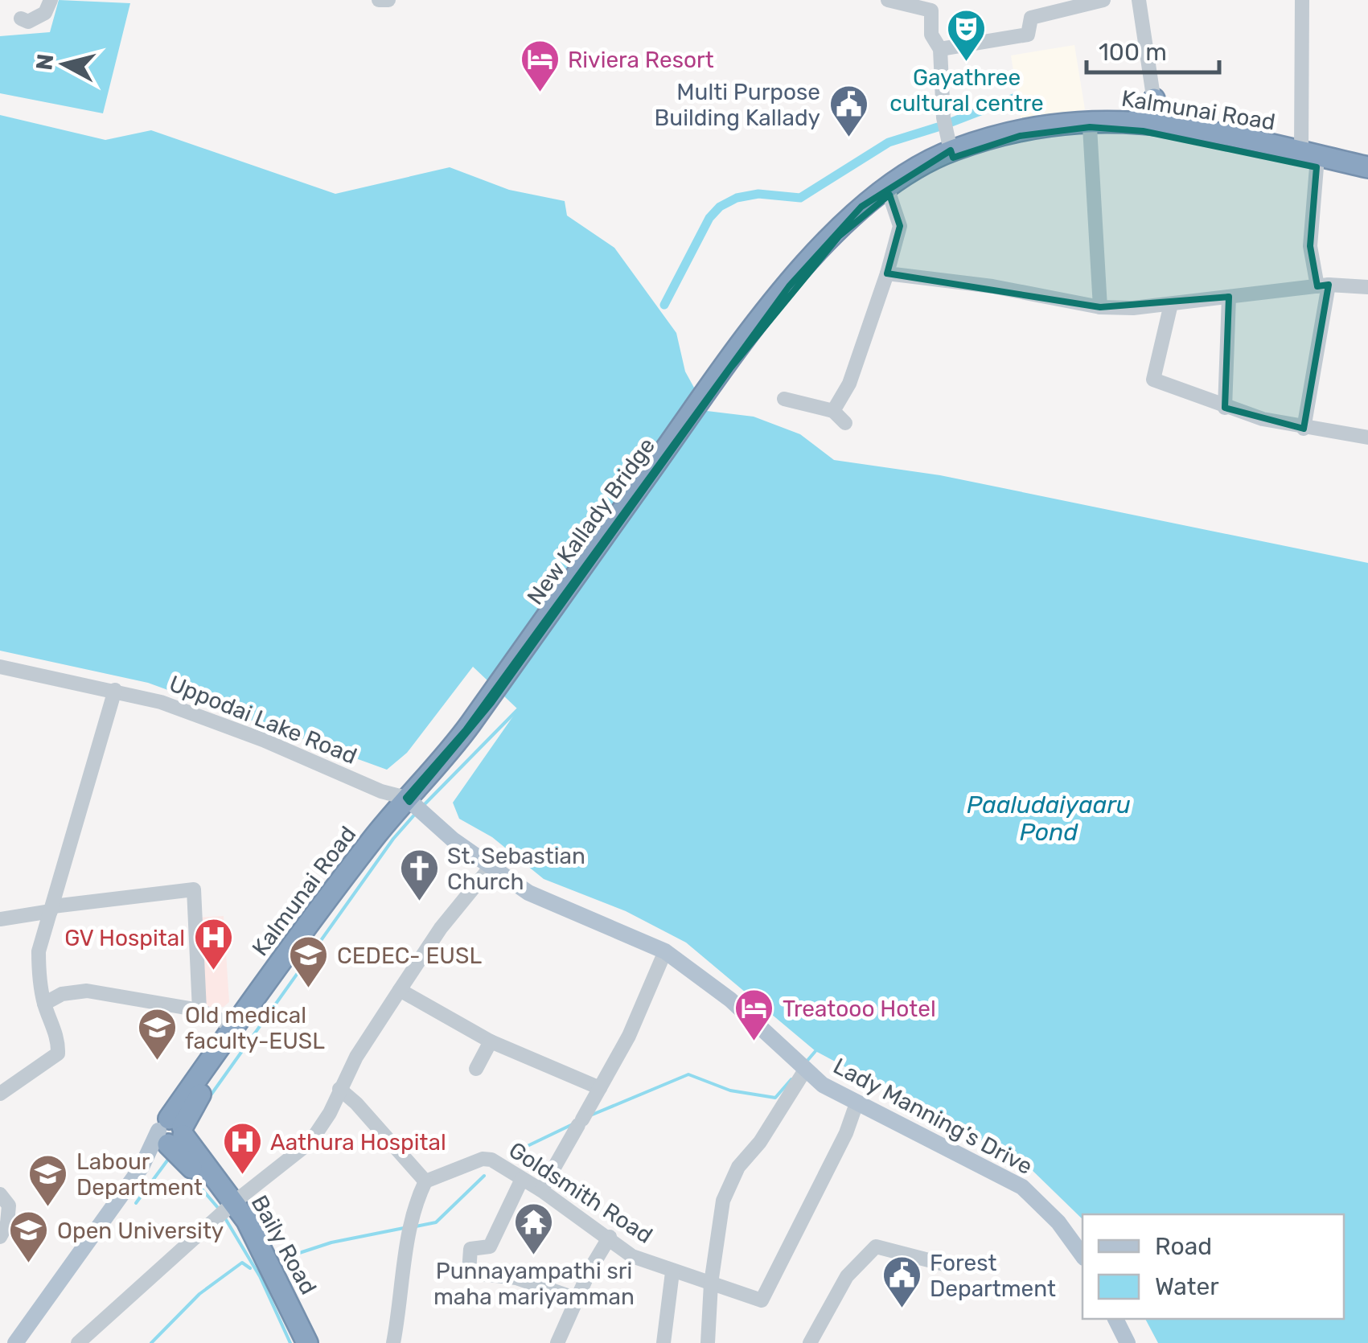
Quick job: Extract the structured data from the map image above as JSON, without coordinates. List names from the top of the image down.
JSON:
{
  "streets": {
    "highway": ["Kalmunai Road", "New Kallady Bridge", "Baily Road"],
    "main road": ["Lady Manning’s Drive"],
    "street": ["Uppodai Lake Road", "Goldsmith Road"]
  },
  "crossings": [
    ["Kalmunai Road", "New Kallady Bridge"],
    ["Kalmunai Road", "Uppodai Lake Road"],
    ["Kalmunai Road", "Lady Manning’s Drive"],
    ["Kalmunai Road", "Baily Road"],
    ["Uppodai Lake Road", "Lady Manning’s Drive"],
    ["Lady Manning’s Drive", "Goldsmith Road"]
  ],
  "water": ["Paaludaiyaaru Pond"],
  "places": {
    "theatre": ["Gayathree cultural centre"],
    "hotel": ["Riviera Resort", "Treatooo Hotel"],
    "public building": ["Multi Purpose Building Kallady", "Forest Department"],
    "church": ["St. Sebastian Church"],
    "hospital": ["GV Hospital", "Aathura Hospital"],
    "school or university": [
      "CEDEC- EUSL",
      "Old medical faculty-EUSL",
      "Labour Department",
      "Open University"
    ],
    "temple": ["Punnayampathi sri maha mariyamman"]
  },
  "legend": ["Road", "Water"],
  "scale_bar": "100 m",
  "north": "left"
}
